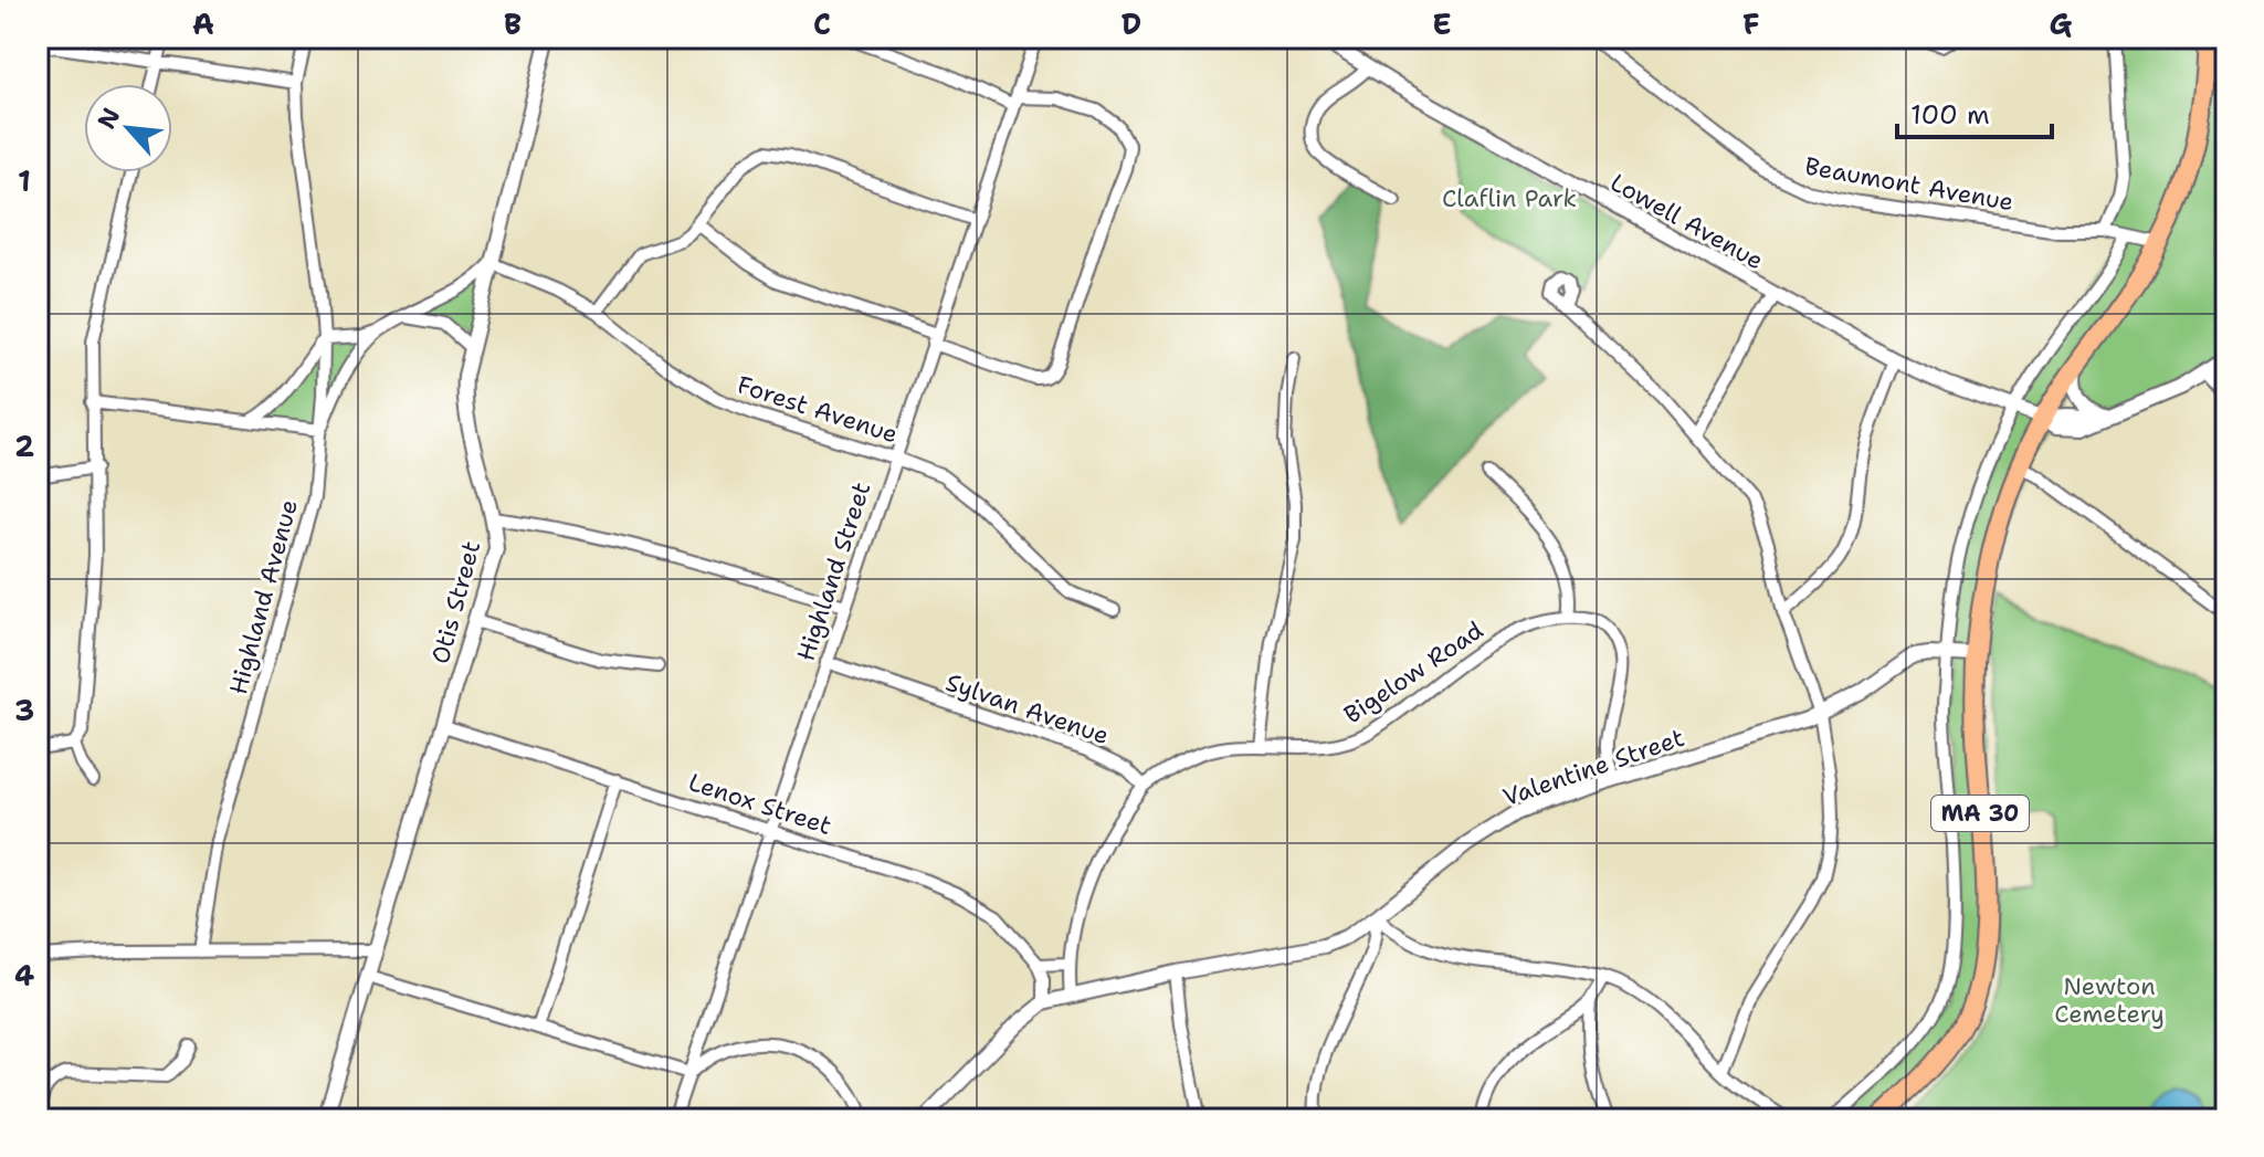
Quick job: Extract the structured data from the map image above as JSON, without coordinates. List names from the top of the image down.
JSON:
{
  "streets": {
    "main road": ["MA 30"],
    "street": [
      "Beaumont Avenue",
      "Lowell Avenue",
      "Forest Avenue",
      "Highland Street",
      "Highland Avenue",
      "Otis Street",
      "Bigelow Road",
      "Sylvan Avenue",
      "Valentine Street",
      "Lenox Street"
    ]
  },
  "crossings": [
    ["Beaumont Avenue", "MA 30"],
    ["Lowell Avenue", "MA 30"],
    ["Forest Avenue", "Highland Street"],
    ["Forest Avenue", "Otis Street"],
    ["Highland Street", "Sylvan Avenue"],
    ["Highland Street", "Lenox Street"],
    ["Otis Street", "Lenox Street"],
    ["Bigelow Road", "Sylvan Avenue"],
    ["Valentine Street", "MA 30"]
  ],
  "parks": ["Claflin Park", "Newton Cemetery"],
  "scale_bar": "100 m",
  "north": "top left",
  "grid": {
    "columns": [
      "A",
      "B",
      "C",
      "D",
      "E",
      "F",
      "G"
    ],
    "rows": [
      "1",
      "2",
      "3",
      "4"
    ]
  }
}
